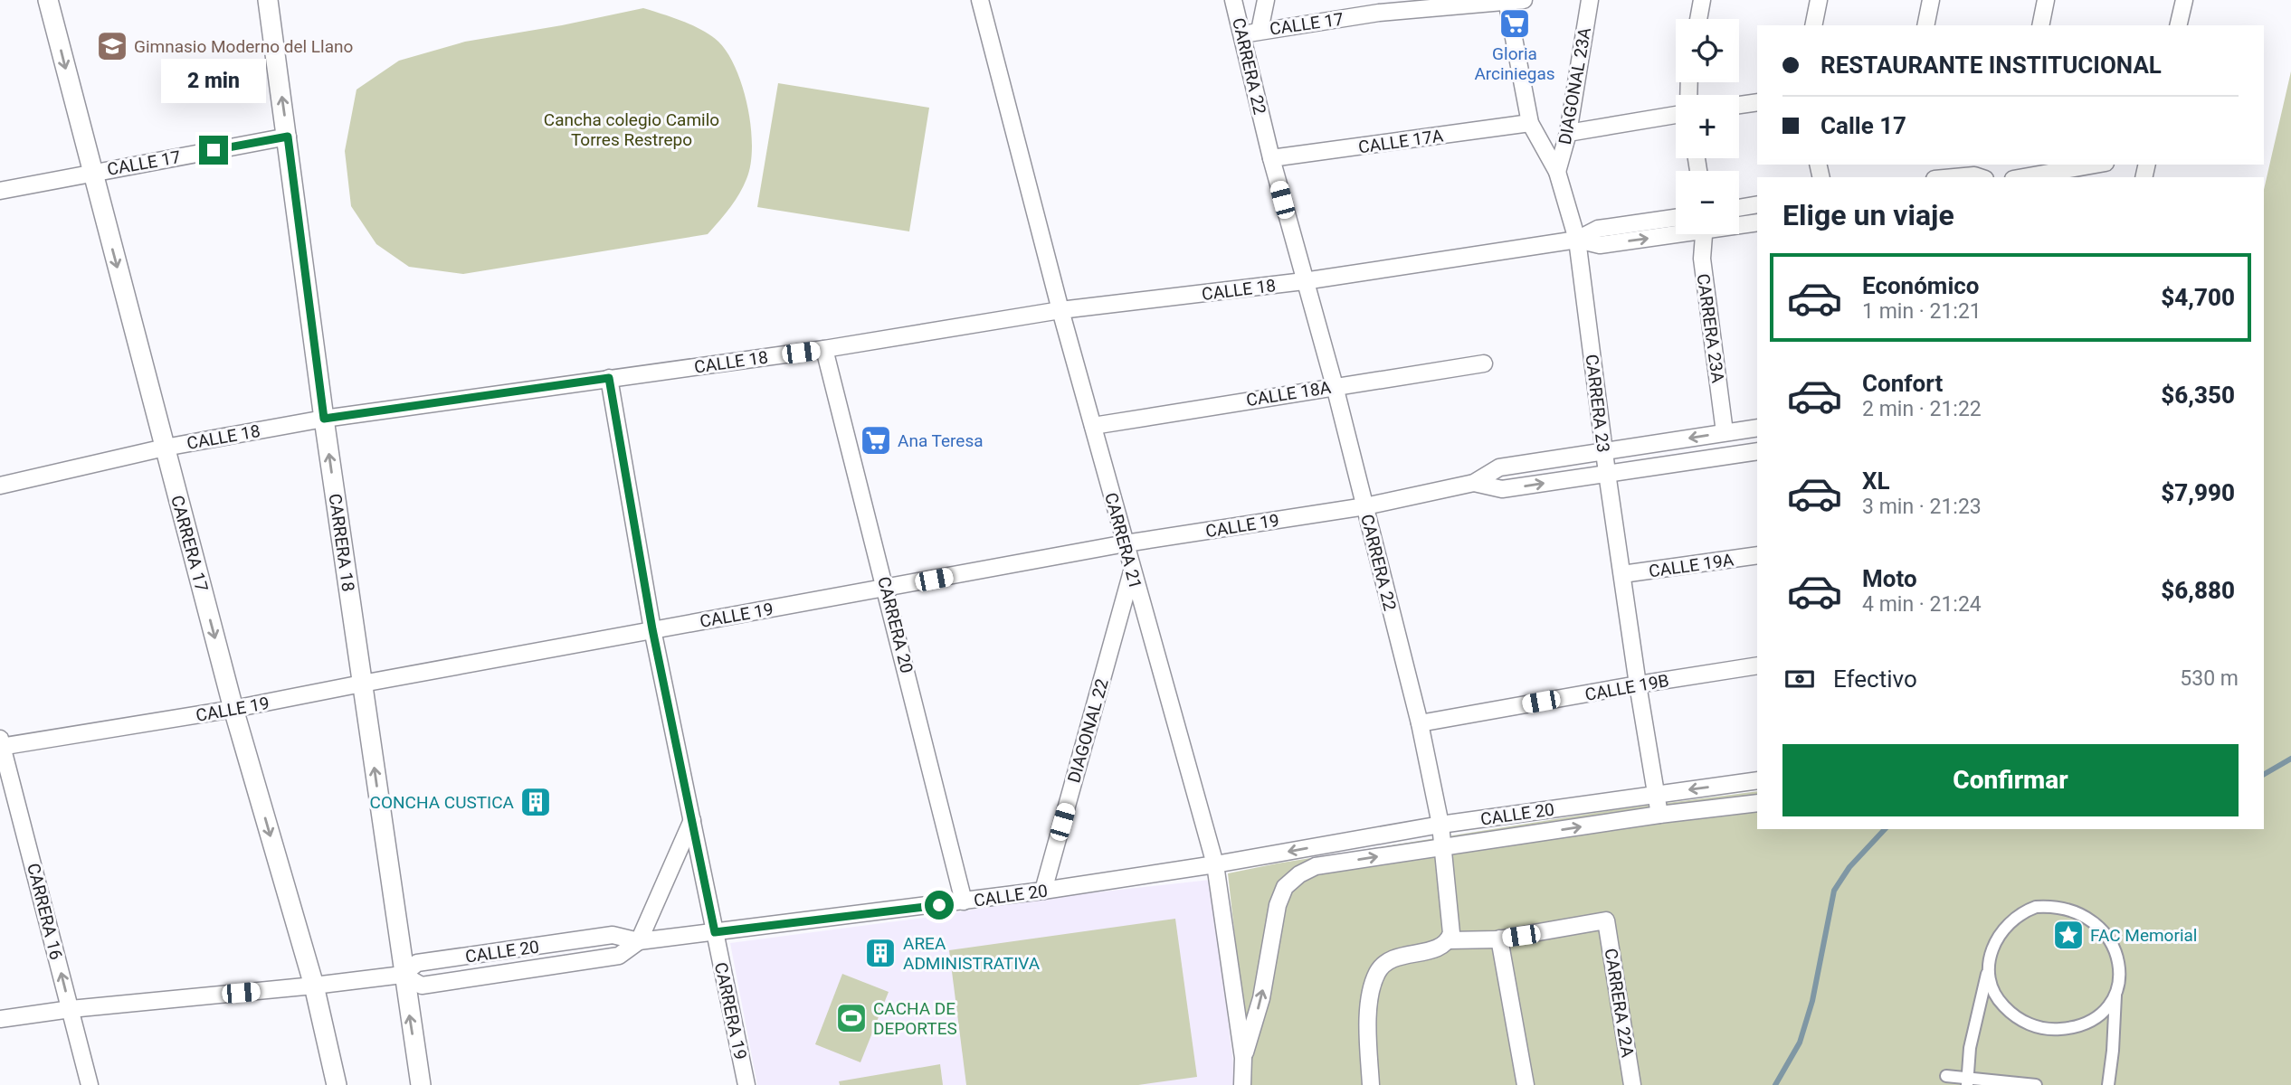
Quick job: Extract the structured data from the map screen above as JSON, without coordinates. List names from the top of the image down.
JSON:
{
  "streets": {
    "street": [
      "CALLE 17",
      "CARRERA 22",
      "DIAGONAL 23A",
      "CALLE 17A",
      "CALLE 18",
      "CARRERA 23A",
      "CALLE 18A",
      "CARRERA 23",
      "CALLE 19",
      "CARRERA 21",
      "CARRERA 18",
      "CARRERA 17",
      "CALLE 19A",
      "CARRERA 20",
      "CALLE 19B",
      "DIAGONAL 22",
      "CALLE 20",
      "CARRERA 16",
      "CARRERA 22A",
      "CARRERA 19"
    ]
  },
  "crossings": [
    ["CALLE 17", "CARRERA 22"],
    ["CALLE 17", "CARRERA 23"],
    ["CALLE 17", "CARRERA 18"],
    ["CALLE 17", "CARRERA 17"],
    ["CARRERA 22", "CALLE 17A"],
    ["CARRERA 22", "CALLE 18"],
    ["CARRERA 22", "CALLE 18A"],
    ["CARRERA 22", "CALLE 19"],
    ["CARRERA 22", "CALLE 19B"],
    ["CARRERA 22", "CALLE 20"],
    ["DIAGONAL 23A", "CARRERA 23"],
    ["CALLE 17A", "CARRERA 23"],
    ["CALLE 18", "CARRERA 23"],
    ["CALLE 18", "CARRERA 21"],
    ["CALLE 18", "CARRERA 18"],
    ["CALLE 18", "CARRERA 17"],
    ["CALLE 18", "CARRERA 20"],
    ["CALLE 18", "CARRERA 19"],
    ["CARRERA 23A", "CALLE 19"],
    ["CALLE 18A", "CARRERA 21"],
    ["CARRERA 23", "CALLE 19"],
    ["CARRERA 23", "CALLE 19A"],
    ["CARRERA 23", "CALLE 19B"],
    ["CARRERA 23", "CALLE 20"],
    ["CALLE 19", "CARRERA 21"],
    ["CALLE 19", "CARRERA 18"],
    ["CALLE 19", "CARRERA 17"],
    ["CALLE 19", "CARRERA 20"],
    ["CALLE 19", "CARRERA 16"],
    ["CALLE 19", "CARRERA 19"],
    ["CARRERA 21", "DIAGONAL 22"],
    ["CARRERA 21", "CALLE 20"],
    ["CARRERA 18", "CALLE 20"],
    ["CARRERA 17", "CALLE 20"],
    ["CARRERA 20", "CALLE 20"],
    ["DIAGONAL 22", "CALLE 20"],
    ["CALLE 20", "CARRERA 16"],
    ["CALLE 20", "CARRERA 19"]
  ],
  "one_way": ["CARRERA 18", "CARRERA 17", "CARRERA 16"],
  "parks": ["Cancha colegio Camilo Torres Restrepo"],
  "places": {
    "supermarket": ["Gloria Arciniegas", "Ana Teresa"],
    "school or university": ["Gimnasio Moderno del Llano"],
    "building": ["CONCHA CUSTICA", "AREA ADMINISTRATIVA"],
    "place": ["FAC Memorial"],
    "sports": ["CACHA DE DEPORTES"]
  },
  "page": {
    "map_buttons": ["+", "−"],
    "banner": ["RESTAURANTE INSTITUCIONAL", "Calle 17"],
    "bubble": "2 min",
    "heading": "Elige un viaje",
    "list": [
      {
        "name": "Económico",
        "note": "1 min · 21:21",
        "value": "$4,700"
      },
      {
        "name": "Confort",
        "note": "2 min · 21:22",
        "value": "$6,350"
      },
      {
        "name": "XL",
        "note": "3 min · 21:23",
        "value": "$7,990"
      },
      {
        "name": "Moto",
        "note": "4 min · 21:24",
        "value": "$6,880"
      }
    ],
    "pay": ["Efectivo", "530 m"],
    "buttons": "Confirmar"
  }
}
